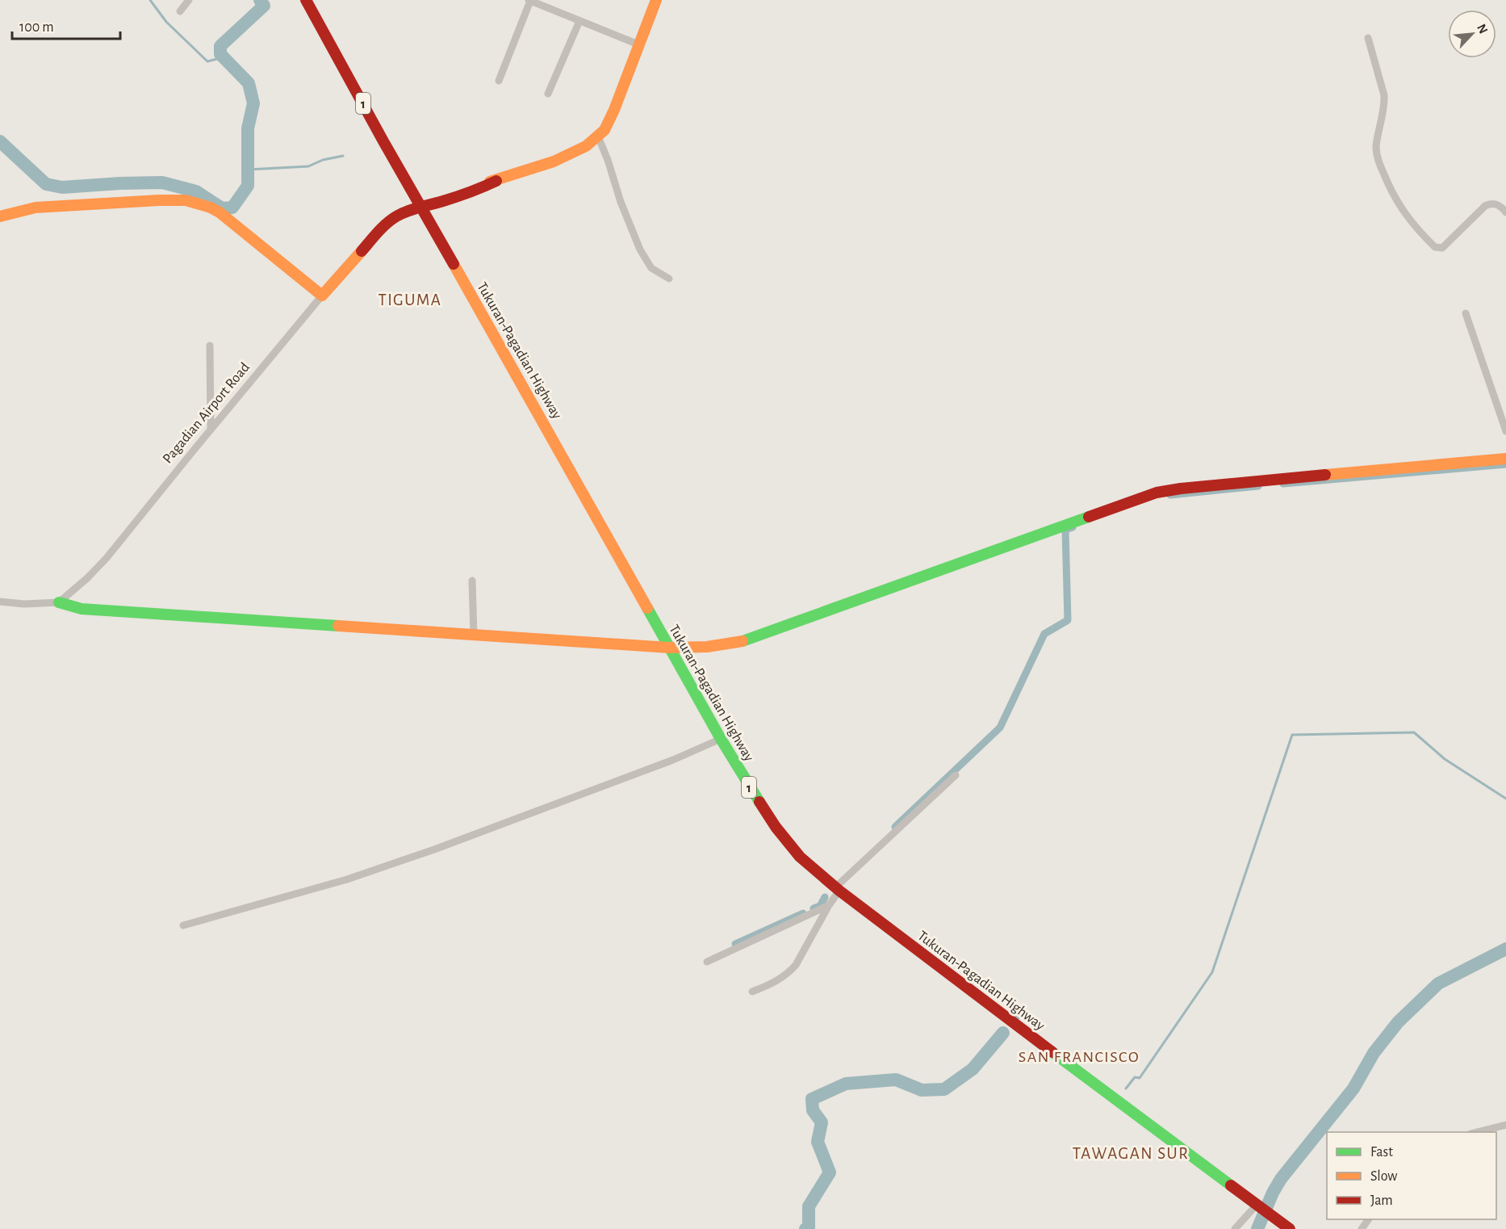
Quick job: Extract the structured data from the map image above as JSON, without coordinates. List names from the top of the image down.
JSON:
{
  "streets": {
    "main road": ["1", "Tukuran-Pagadian Highway", "Pagadian Airport Road"]
  },
  "crossings": [
    ["Tukuran-Pagadian Highway", "Pagadian Airport Road"]
  ],
  "districts": ["TIGUMA", "SAN FRANCISCO", "TAWAGAN SUR"],
  "legend": ["Fast", "Slow", "Jam"],
  "scale_bar": "100 m",
  "north": "top right"
}
